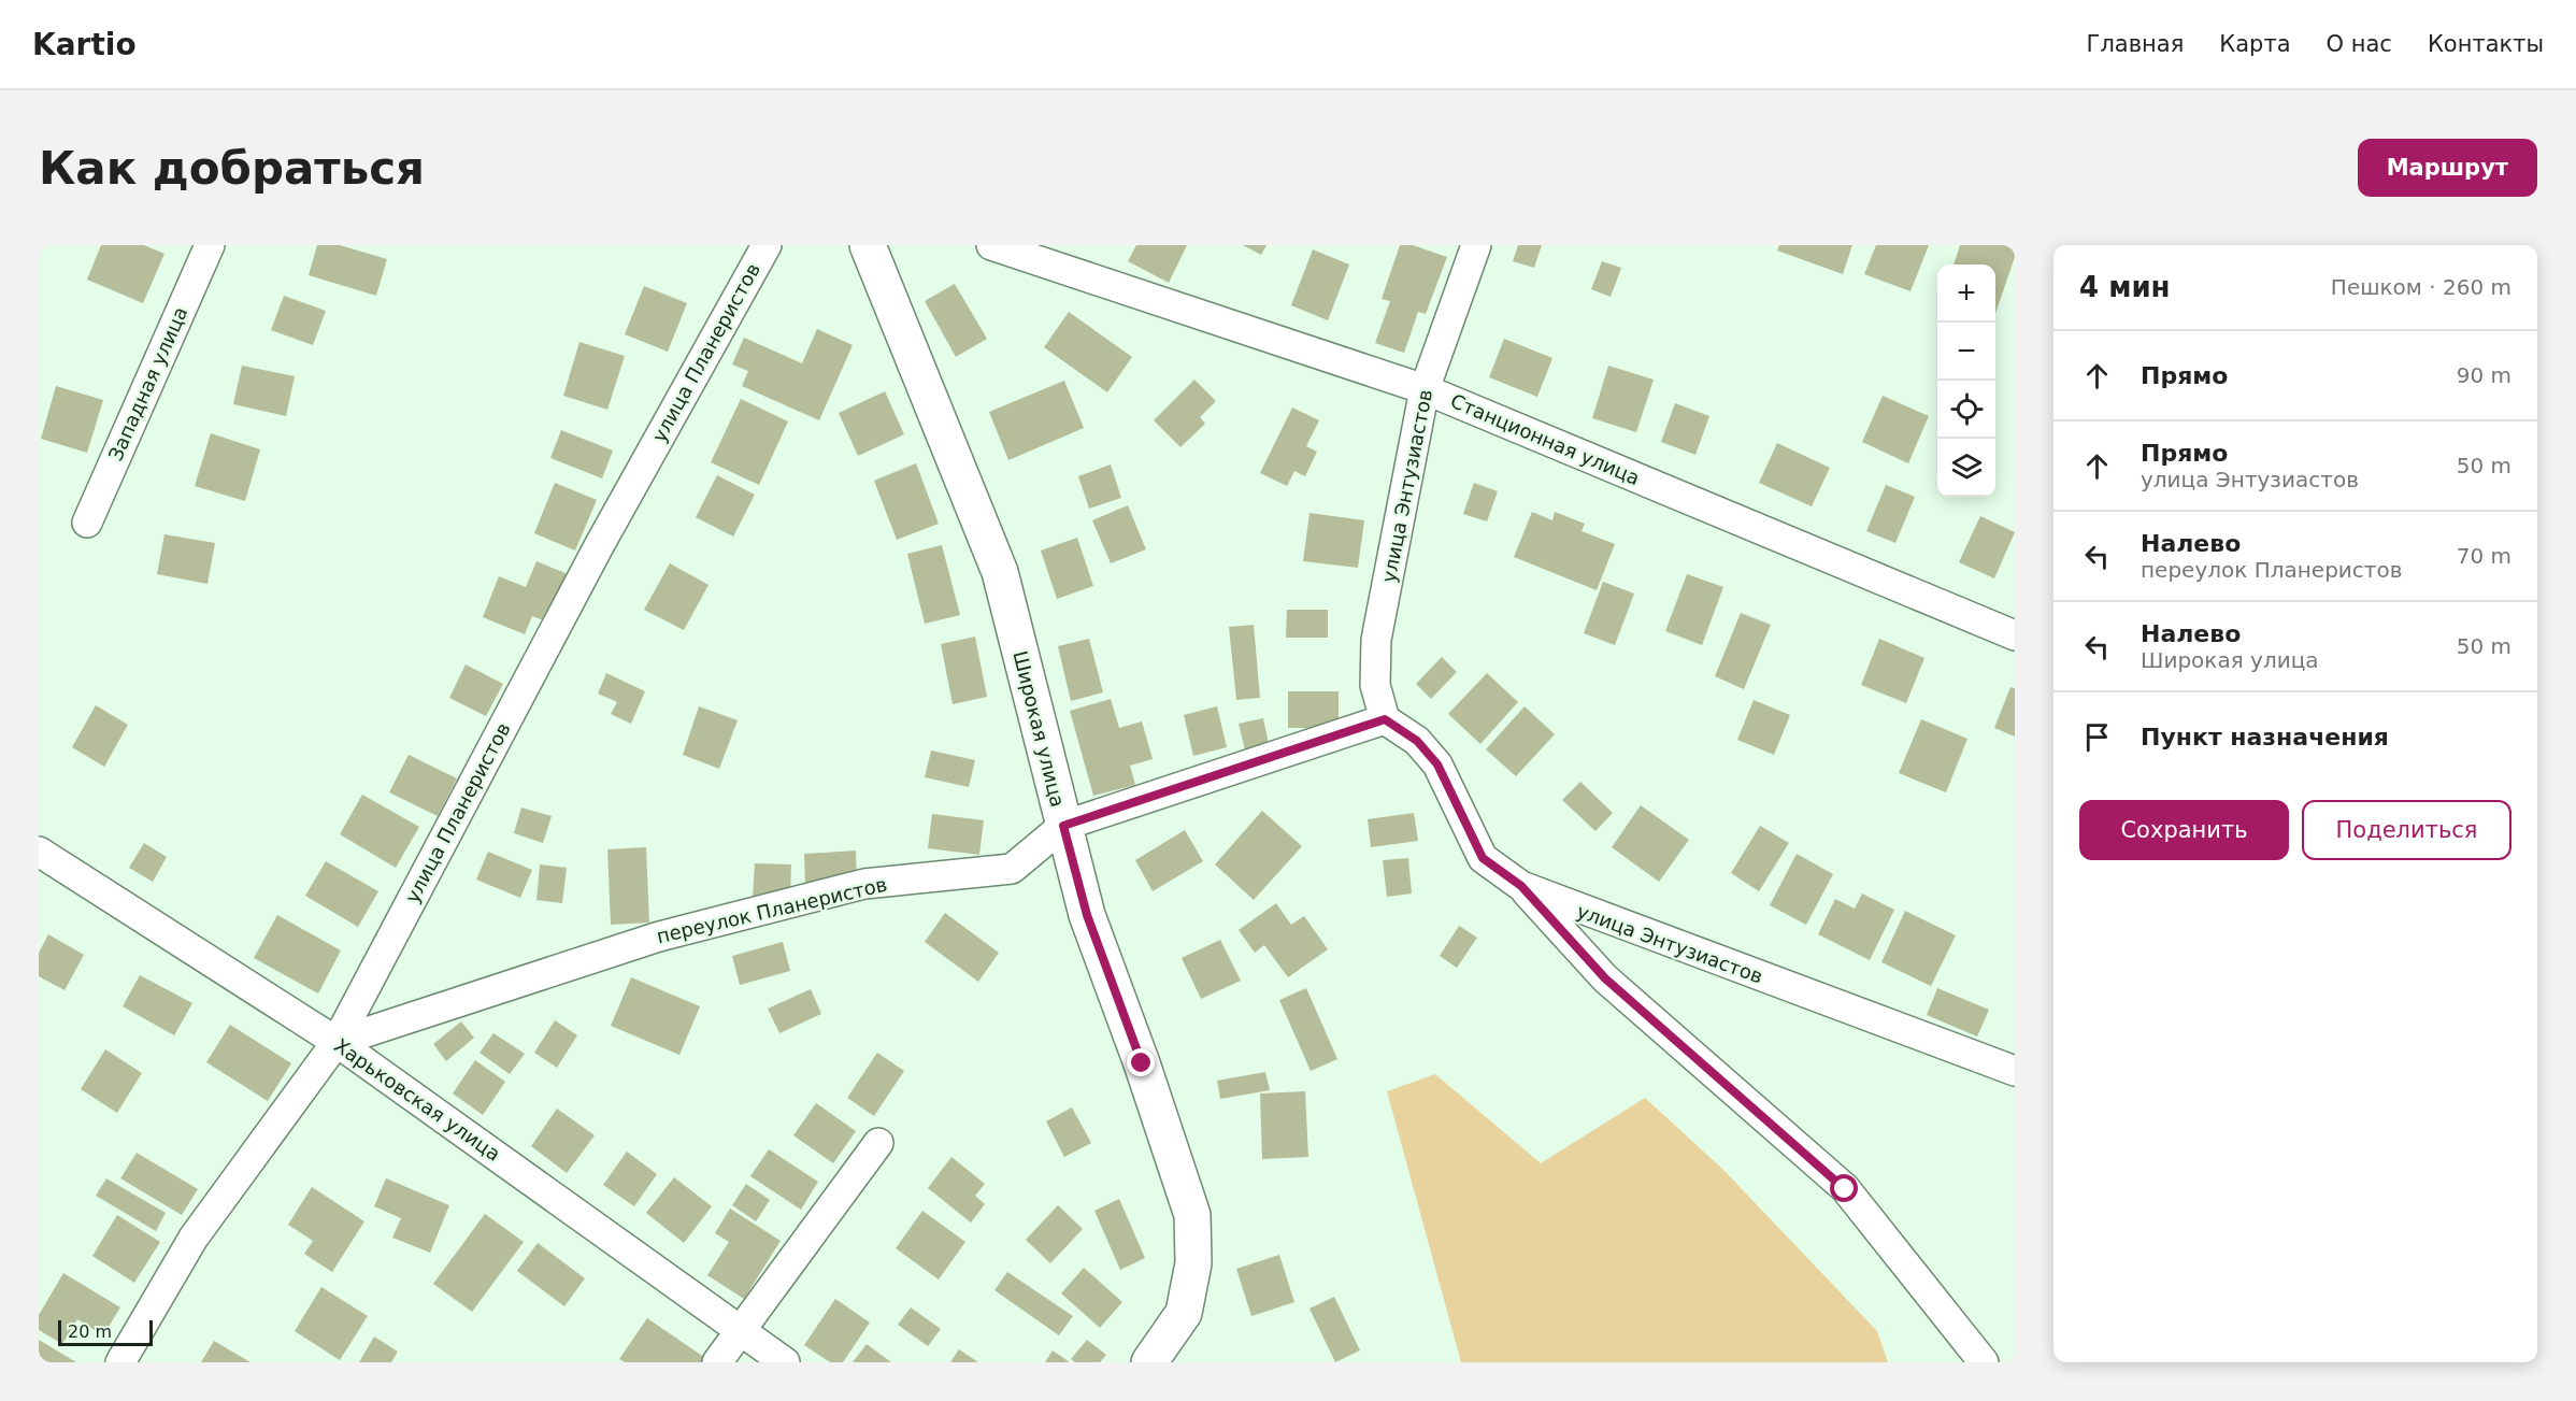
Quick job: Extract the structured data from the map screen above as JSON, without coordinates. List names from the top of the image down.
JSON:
{
  "streets": {
    "street": [
      "улица Планеристов",
      "Западная улица",
      "Станционная улица",
      "улица Энтузиастов",
      "Широкая улица",
      "переулок Планеристов",
      "Харьковская улица"
    ]
  },
  "crossings": [
    ["улица Планеристов", "переулок Планеристов"],
    ["улица Планеристов", "Харьковская улица"],
    ["Станционная улица", "улица Энтузиастов"],
    ["улица Энтузиастов", "переулок Планеристов"],
    ["Широкая улица", "переулок Планеристов"],
    ["переулок Планеристов", "Харьковская улица"]
  ],
  "scale_bar": "20 m",
  "page": {
    "header": "Kartio",
    "nav": [
      "Главная",
      "Карта",
      "О нас",
      "Контакты"
    ],
    "buttons": [
      "Маршрут",
      ["Сохранить", "Поделиться"]
    ],
    "title": "Как добраться",
    "heading": ["4 мин", "Пешком · 260 m"],
    "map_buttons": ["+", "−"],
    "list": [
      ["Прямо", "90 m"],
      ["Прямо", "улица Энтузиастов", "50 m"],
      ["Налево", "переулок Планеристов", "70 m"],
      ["Налево", "Широкая улица", "50 m"],
      "Пункт назначения"
    ],
    "scale": "20 m"
  }
}
